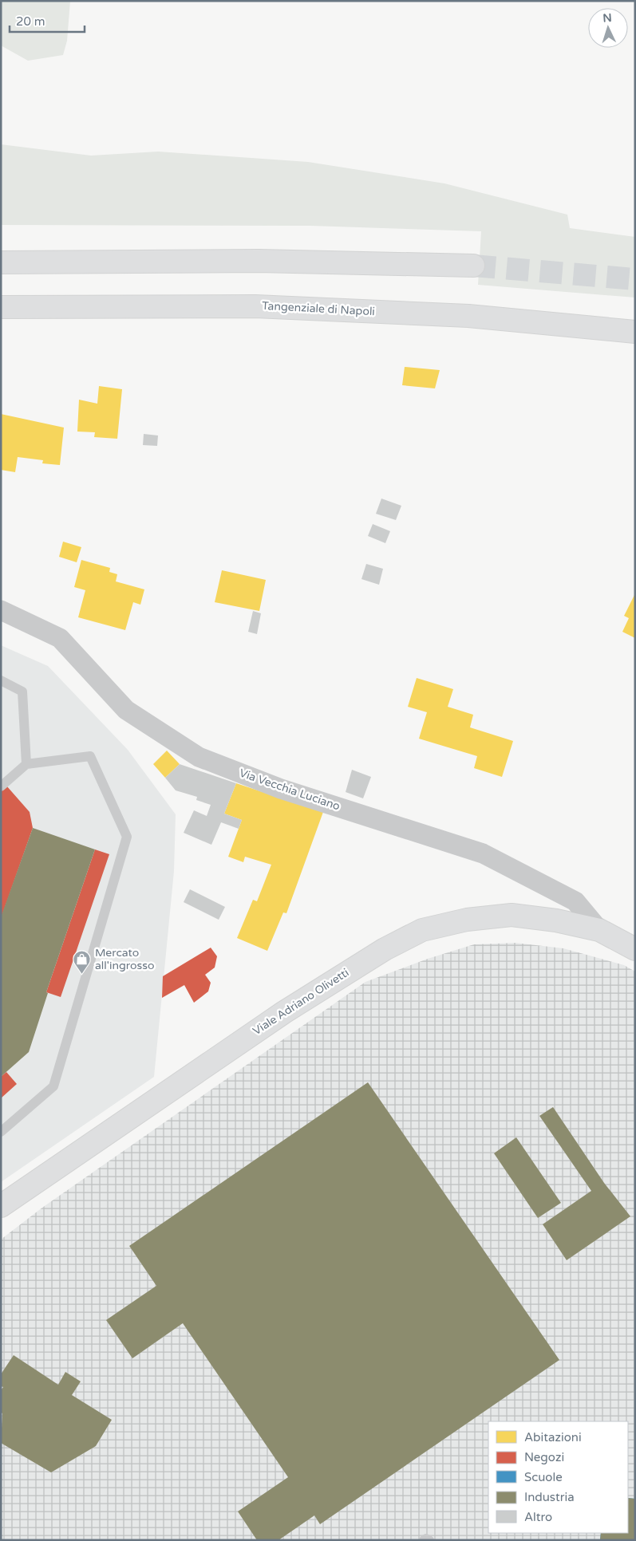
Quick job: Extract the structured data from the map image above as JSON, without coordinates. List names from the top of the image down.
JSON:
{
  "streets": {
    "main road": ["Tangenziale di Napoli", "Viale Adriano Olivetti"],
    "street": ["Via Vecchia Luciano"]
  },
  "crossings": [
    ["Via Vecchia Luciano", "Viale Adriano Olivetti"]
  ],
  "places": {
    "shop": ["Mercato all'ingrosso"]
  },
  "legend": [
    "Abitazioni",
    "Negozi",
    "Scuole",
    "Industria",
    "Altro"
  ],
  "scale_bar": "20 m",
  "north": "top"
}
